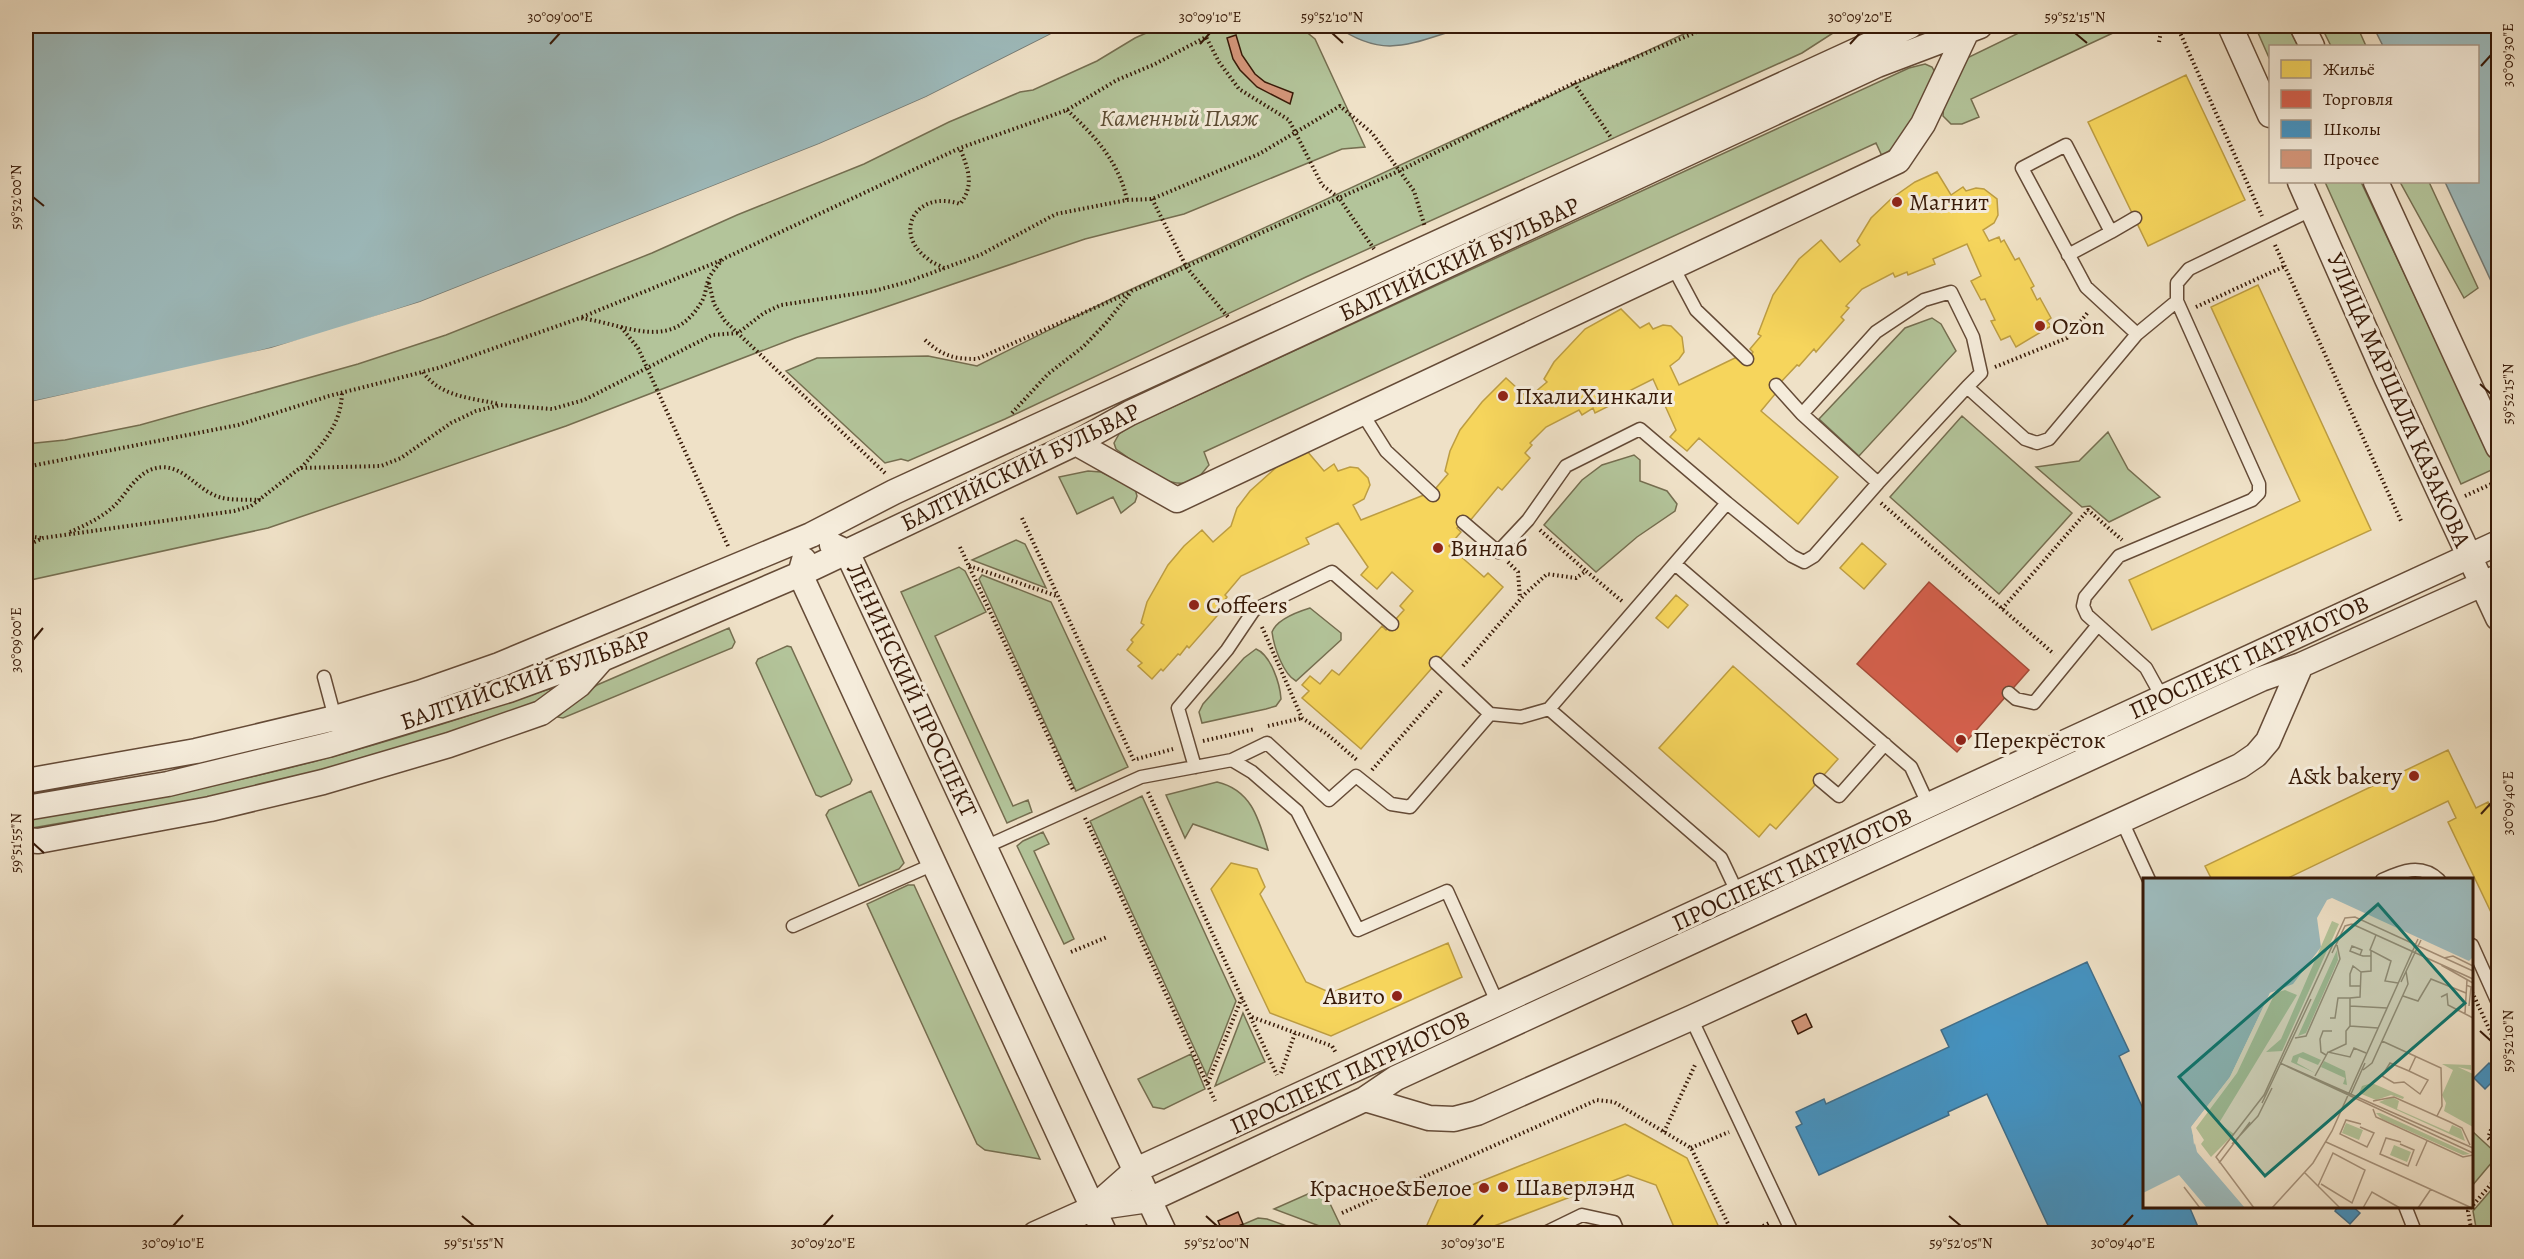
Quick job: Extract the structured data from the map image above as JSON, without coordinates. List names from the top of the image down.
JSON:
{
  "streets": {
    "street": [
      "БАЛТИЙСКИЙ БУЛЬВАР",
      "УЛИЦА МАРШАЛА КАЗАКОВА",
      "ПРОСПЕКТ ПАТРИОТОВ",
      "ЛЕНИНСКИЙ ПРОСПЕКТ"
    ]
  },
  "crossings": [
    ["БАЛТИЙСКИЙ БУЛЬВАР", "ЛЕНИНСКИЙ ПРОСПЕКТ"],
    ["УЛИЦА МАРШАЛА КАЗАКОВА", "ПРОСПЕКТ ПАТРИОТОВ"],
    ["ПРОСПЕКТ ПАТРИОТОВ", "ЛЕНИНСКИЙ ПРОСПЕКТ"]
  ],
  "parks": ["Каменный Пляж"],
  "places": [
    "Магнит",
    "Ozon",
    "ПхалиХинкали",
    "Винлаб",
    "Coffeers",
    "Перекрёсток",
    "A&k bakery",
    "Авито",
    "Шаверлэнд",
    "Красное&Белое"
  ],
  "legend": [
    "Жильё",
    "Торговля",
    "Школы",
    "Прочее"
  ],
  "coordinates": [
    "30°09'00\"E",
    "30°09'10\"E",
    "59°52'10\"N",
    "30°09'20\"E",
    "59°52'15\"N",
    "30°09'30\"E",
    "59°52'00\"N",
    "30°09'40\"E",
    "59°51'55\"N",
    "59°52'05\"N"
  ]
}
